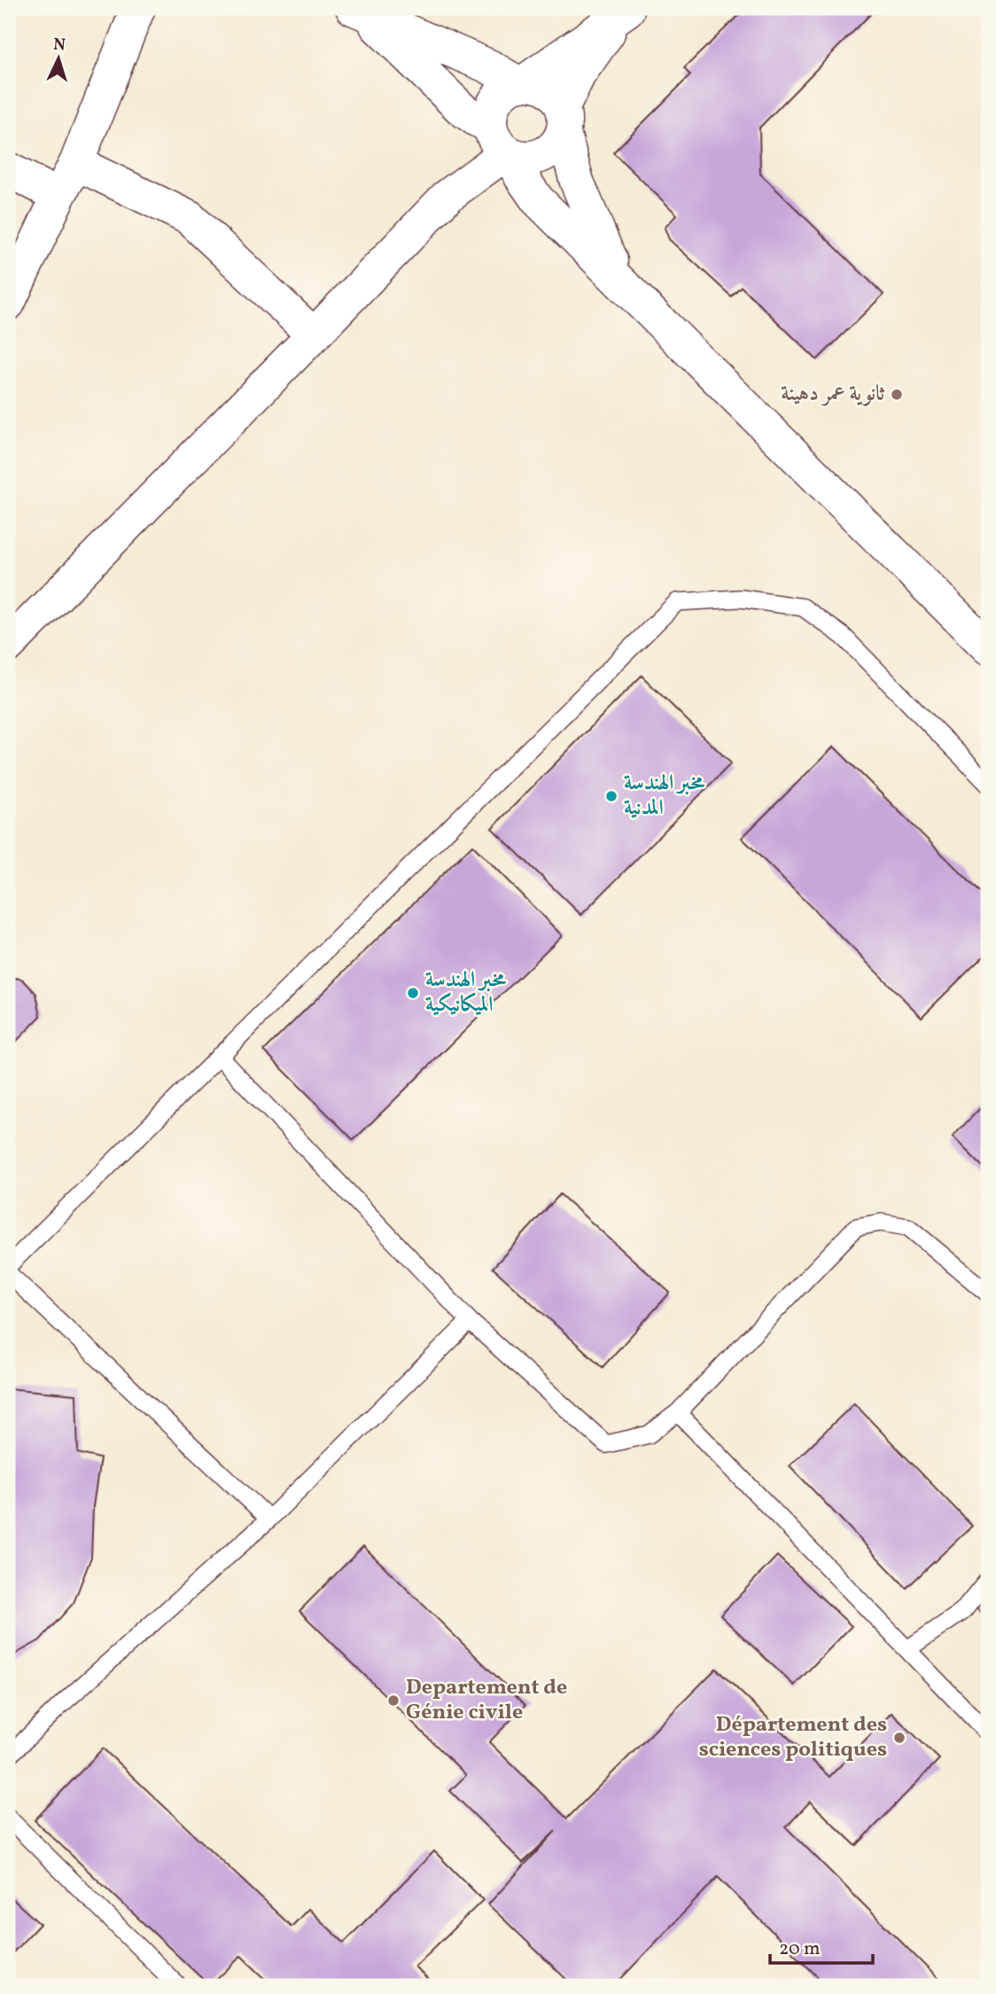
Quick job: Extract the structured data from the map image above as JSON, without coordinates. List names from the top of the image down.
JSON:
{
  "places": [
    "ثانوية عمر دهينة",
    "مخبر الهندسة المدنية",
    "مخبر الهندسة الميكانيكية",
    "Departement de Génie civile",
    "Département des sciences politiques"
  ],
  "scale_bar": "20 m",
  "north": "top"
}
